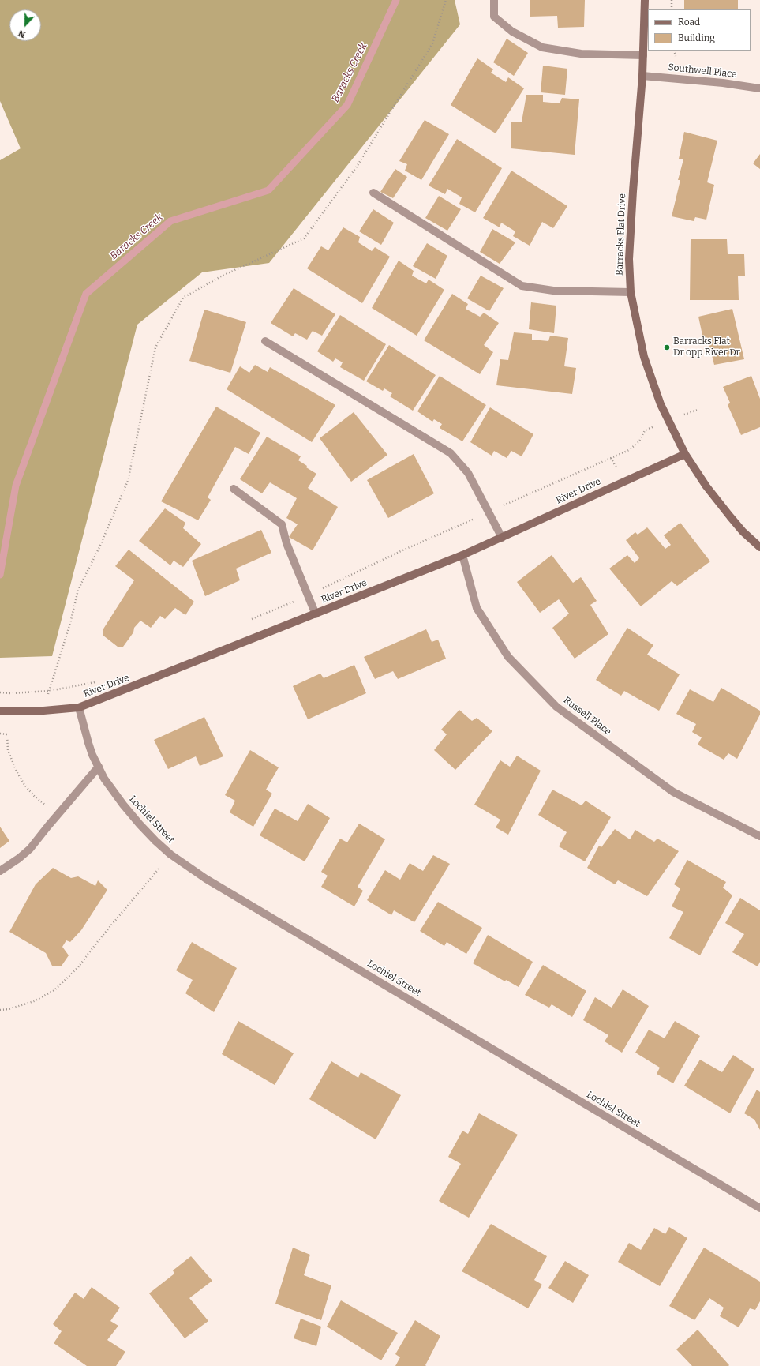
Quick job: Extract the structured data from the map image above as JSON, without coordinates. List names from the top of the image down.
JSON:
{
  "streets": {
    "street": [
      "Southwell Place",
      "Barracks Flat Drive",
      "River Drive",
      "Russell Place",
      "Lochiel Street"
    ]
  },
  "crossings": [
    ["Southwell Place", "Barracks Flat Drive"],
    ["Barracks Flat Drive", "River Drive"],
    ["River Drive", "Russell Place"],
    ["River Drive", "Lochiel Street"]
  ],
  "water": ["Baracks Creek"],
  "places": ["Barracks Flat Dr opp River Dr"],
  "legend": ["Road", "Building"],
  "north": "bottom"
}
